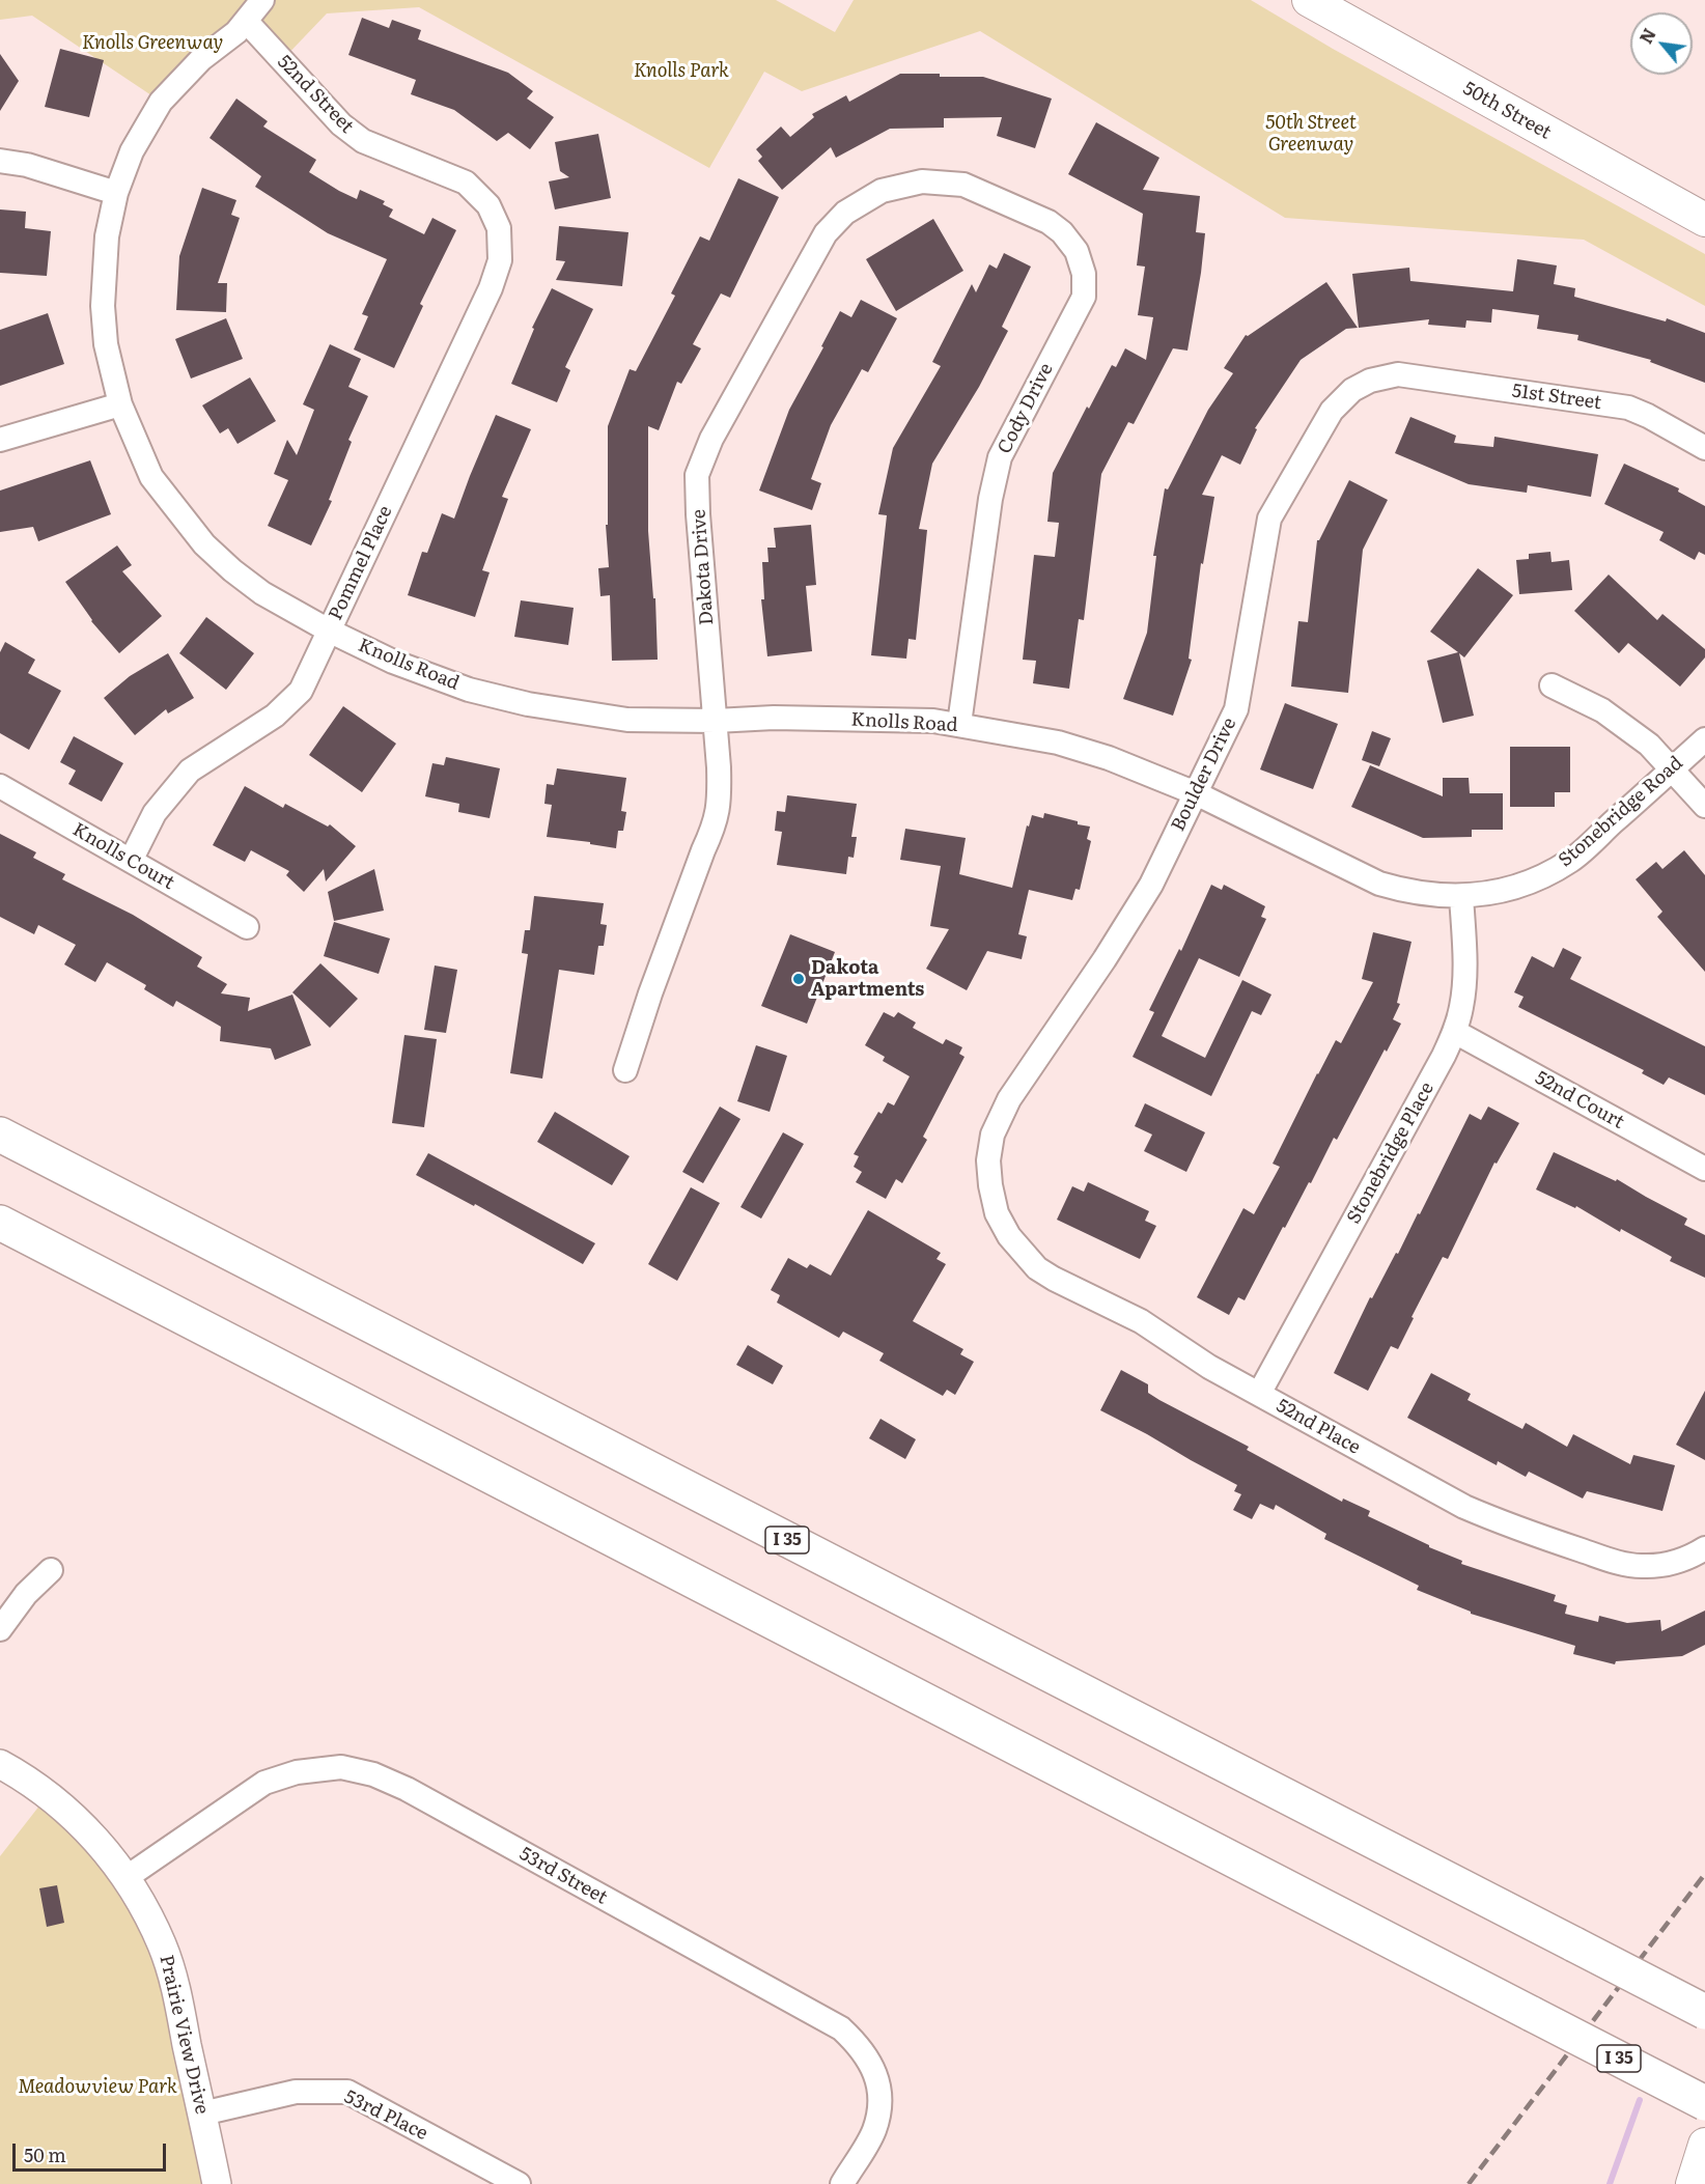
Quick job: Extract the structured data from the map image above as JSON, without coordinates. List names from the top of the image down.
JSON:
{
  "streets": {
    "highway": ["I 35"],
    "main road": ["50th Street"],
    "street": [
      "52nd Street",
      "51st Street",
      "Cody Drive",
      "Pommel Place",
      "Dakota Drive",
      "Knolls Road",
      "Boulder Drive",
      "Stonebridge Road",
      "Knolls Court",
      "52nd Court",
      "Stonebridge Place",
      "52nd Place",
      "53rd Street",
      "Prairie View Drive",
      "53rd Place"
    ]
  },
  "crossings": [
    ["52nd Street", "Pommel Place"],
    ["52nd Street", "Knolls Road"],
    ["51st Street", "Boulder Drive"],
    ["Cody Drive", "Dakota Drive"],
    ["Cody Drive", "Knolls Road"],
    ["Pommel Place", "Knolls Road"],
    ["Pommel Place", "Knolls Court"],
    ["Dakota Drive", "Knolls Road"],
    ["Knolls Road", "Boulder Drive"],
    ["Knolls Road", "Stonebridge Road"],
    ["Knolls Road", "Stonebridge Place"],
    ["Boulder Drive", "52nd Place"],
    ["Stonebridge Road", "Stonebridge Place"],
    ["52nd Court", "Stonebridge Place"],
    ["Stonebridge Place", "52nd Place"],
    ["53rd Street", "Prairie View Drive"],
    ["Prairie View Drive", "53rd Place"]
  ],
  "parks": [
    "Knolls Greenway",
    "Knolls Park",
    "50th Street Greenway",
    "Meadowview Park"
  ],
  "places": ["Dakota Apartments"],
  "scale_bar": "50 m",
  "north": "top left"
}
